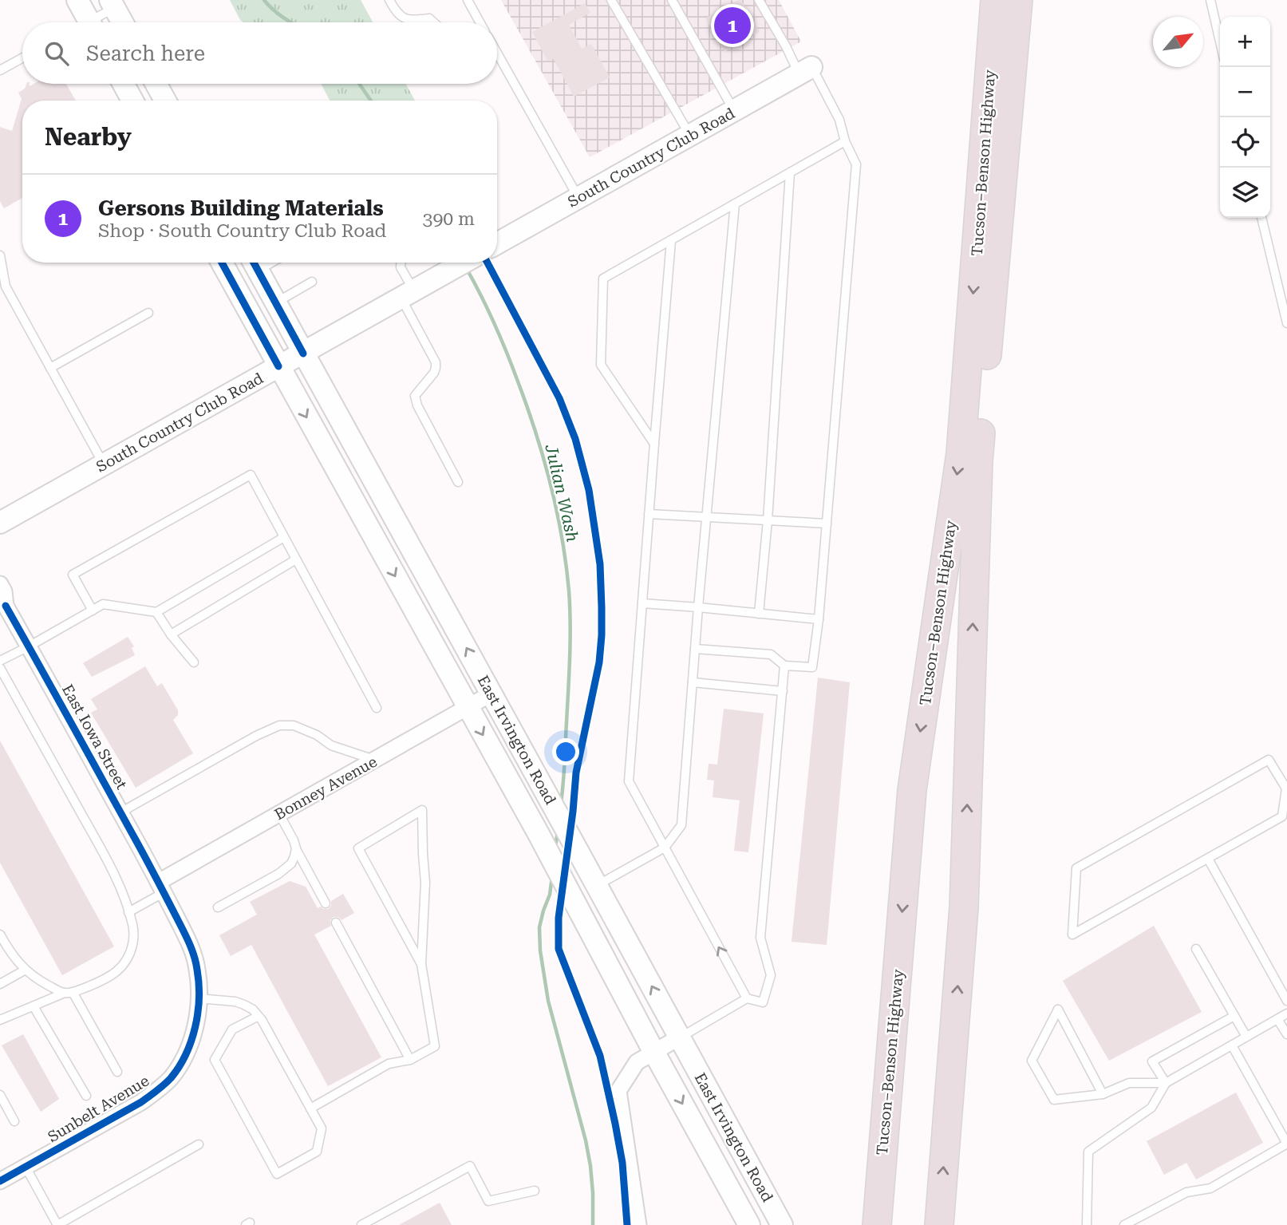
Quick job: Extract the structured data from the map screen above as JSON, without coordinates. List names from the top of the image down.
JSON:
{
  "streets": {
    "highway": ["Tucson–Benson Highway"],
    "main road": ["South Country Club Road", "East Irvington Road"],
    "street": ["East Iowa Street", "Bonney Avenue", "Sunbelt Avenue"]
  },
  "crossings": [
    ["South Country Club Road", "East Irvington Road"],
    ["East Iowa Street", "Bonney Avenue"],
    ["East Iowa Street", "Sunbelt Avenue"],
    ["East Irvington Road", "Bonney Avenue"],
    ["Bonney Avenue", "Sunbelt Avenue"]
  ],
  "water": ["Julian Wash"],
  "north": "top right",
  "page": {
    "pins": "1",
    "map_buttons": ["+", "−"],
    "search": "Search here",
    "heading": "Nearby",
    "list": [
      {
        "mark": "1",
        "name": "Gersons Building Materials",
        "note": "Shop · South Country Club Road",
        "value": "390 m"
      }
    ]
  }
}
